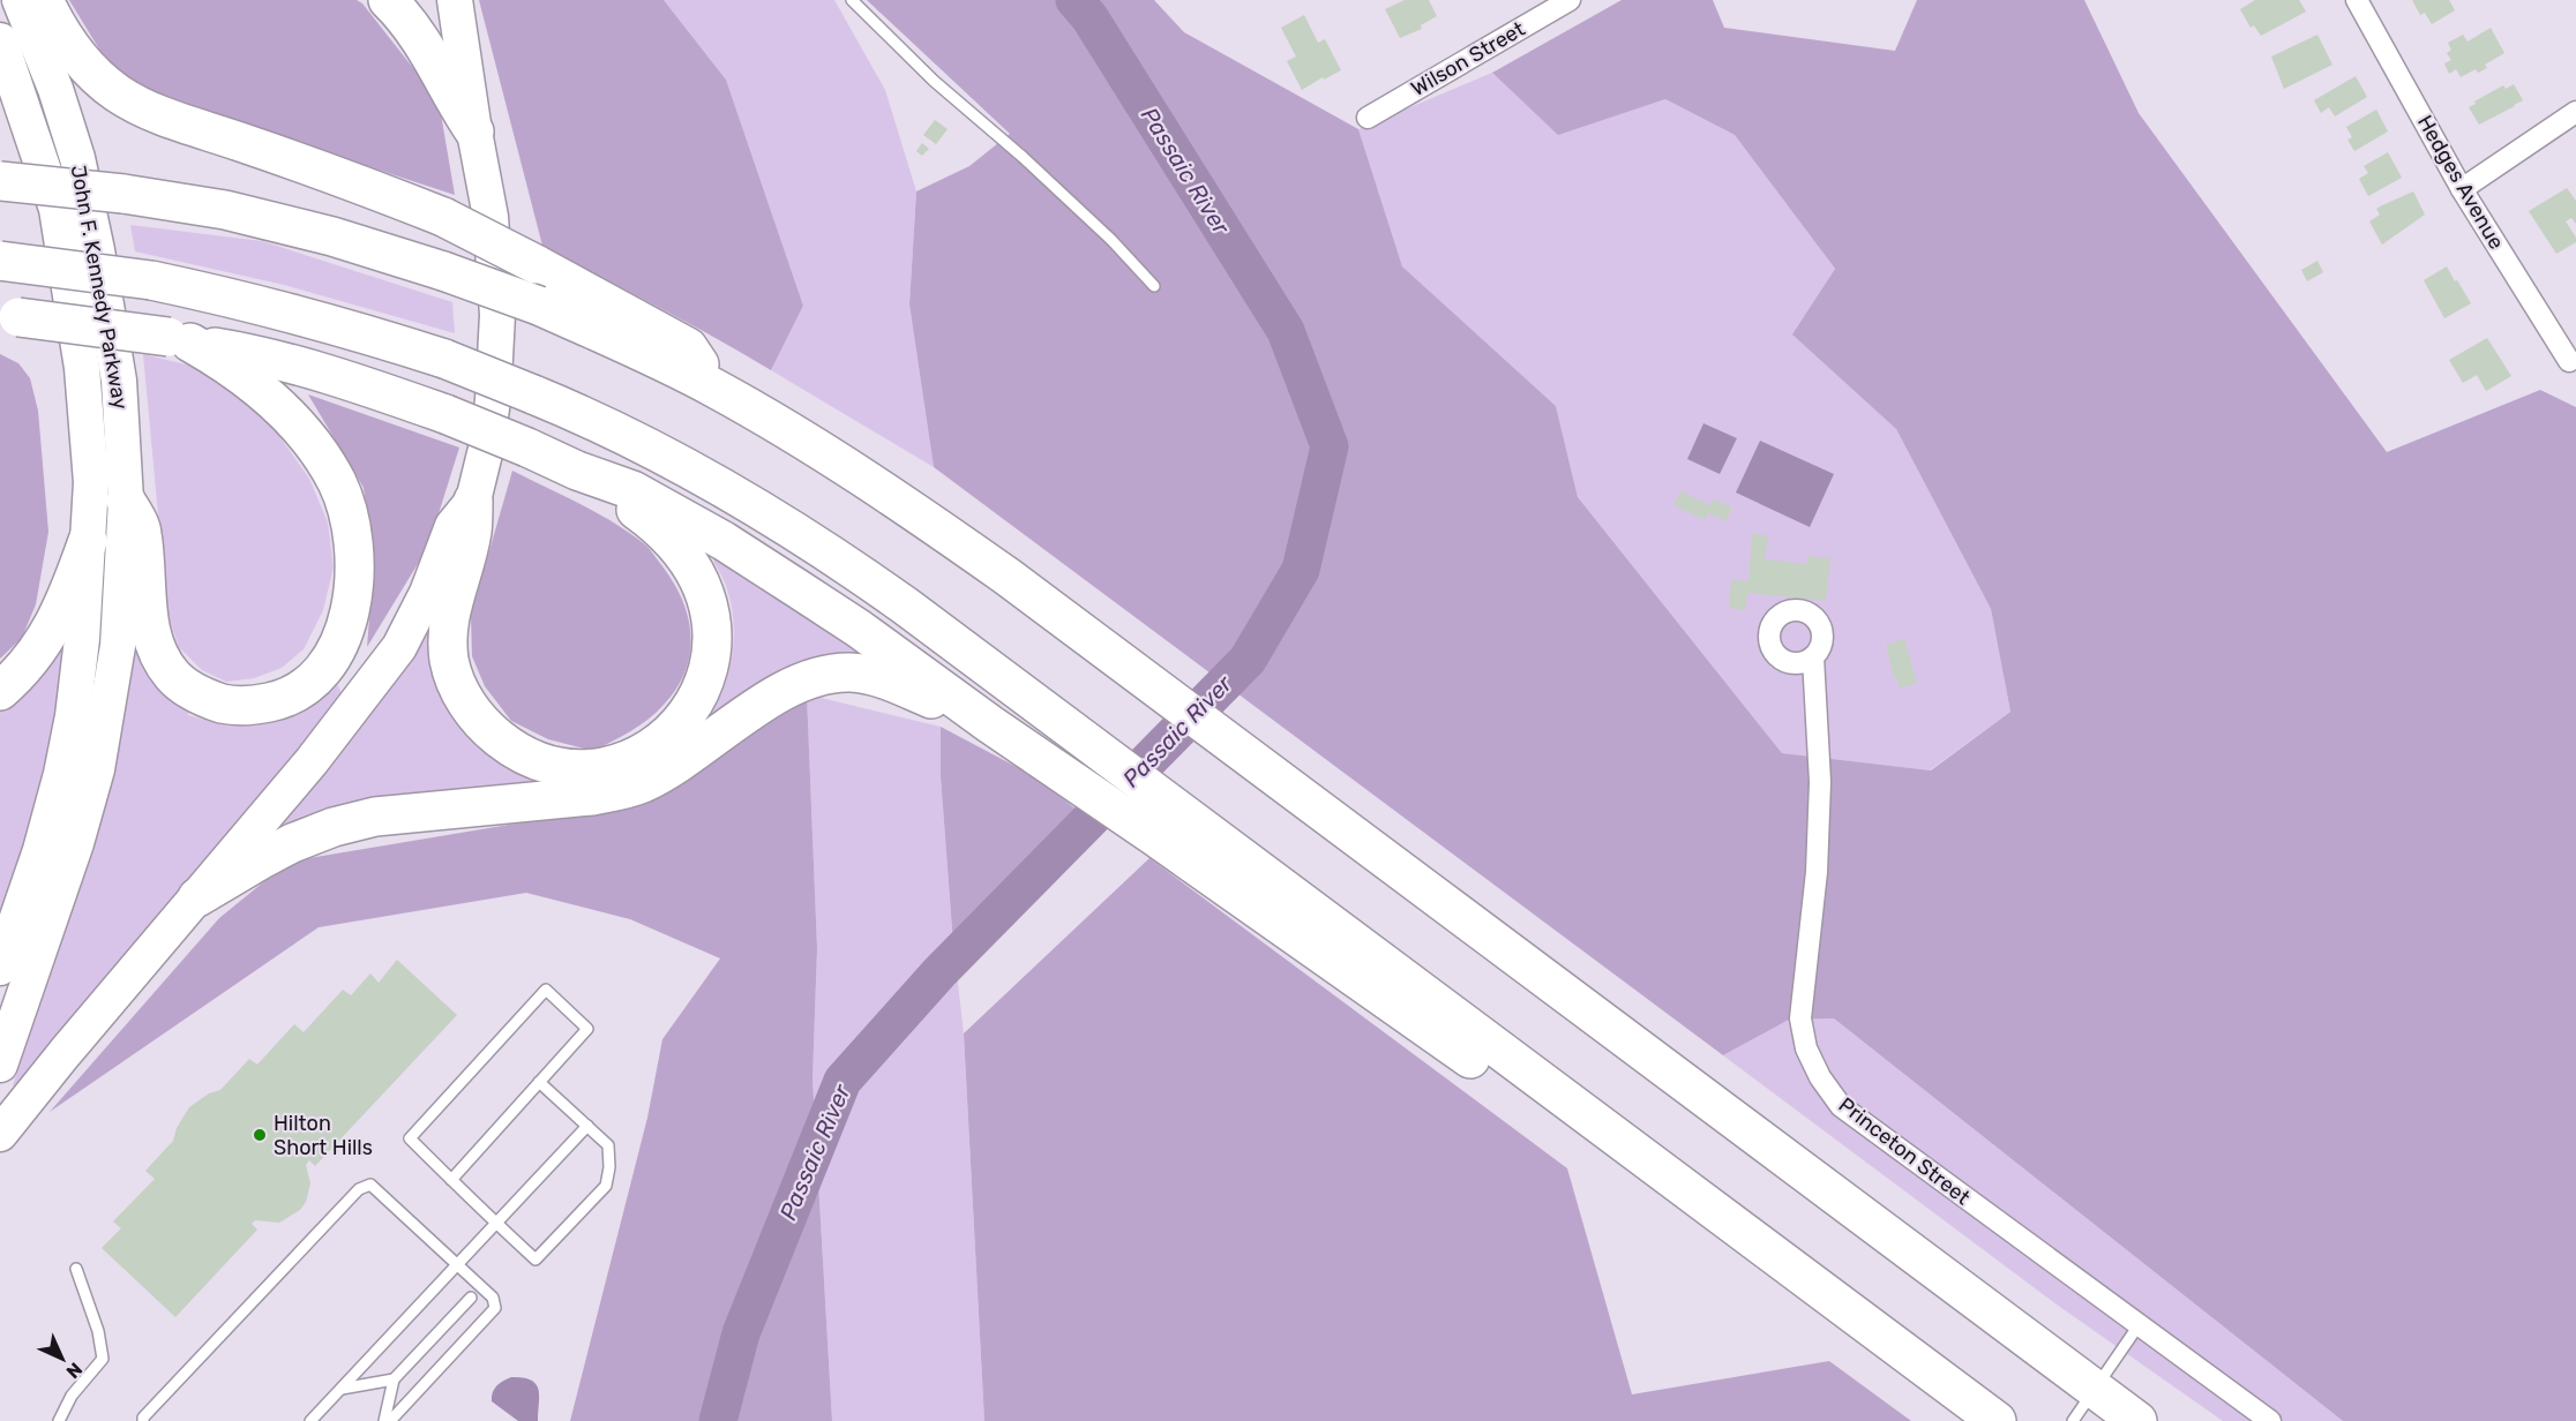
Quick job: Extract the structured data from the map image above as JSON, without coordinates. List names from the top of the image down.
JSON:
{
  "streets": {
    "main road": ["John F. Kennedy Parkway"],
    "street": ["Wilson Street", "Hedges Avenue", "Princeton Street"]
  },
  "water": ["Passaic River"],
  "places": ["Hilton Short Hills"],
  "north": "bottom right"
}
